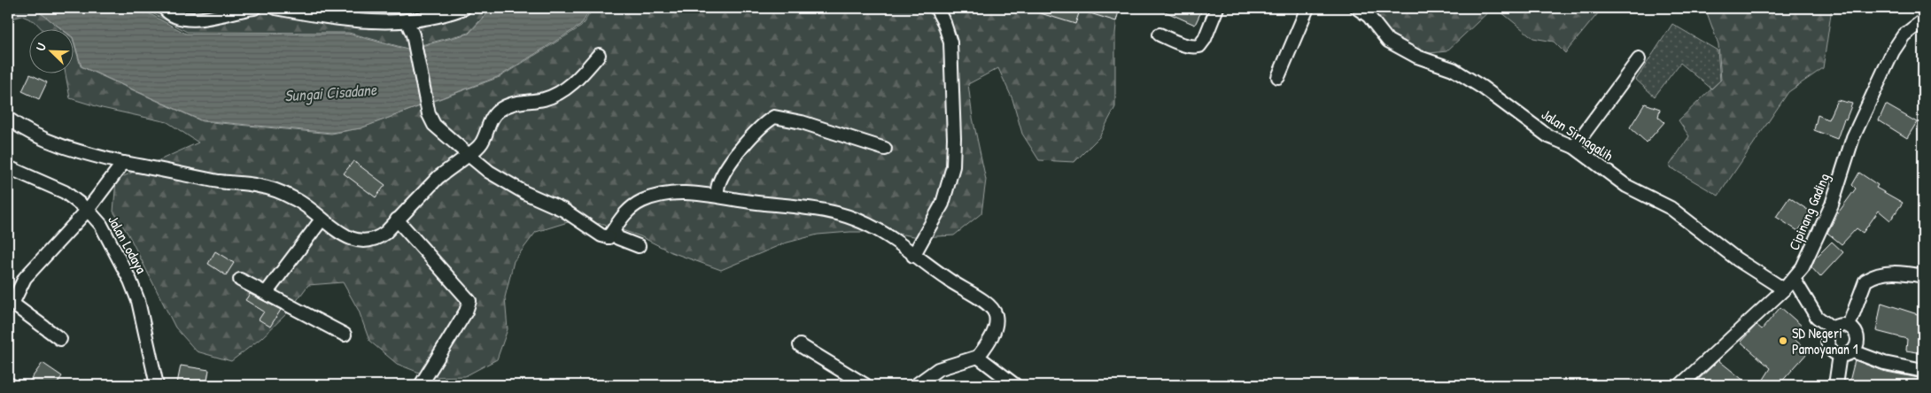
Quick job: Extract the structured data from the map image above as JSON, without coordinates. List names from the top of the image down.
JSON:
{
  "streets": {
    "street": ["Jalan Sirnagalih", "Cipinang Gading", "Jalan Lodaya"]
  },
  "crossings": [
    ["Jalan Sirnagalih", "Cipinang Gading"]
  ],
  "water": ["Sungai Cisadane"],
  "places": ["SD Negeri Pamoyanan 1"],
  "north": "top left"
}
